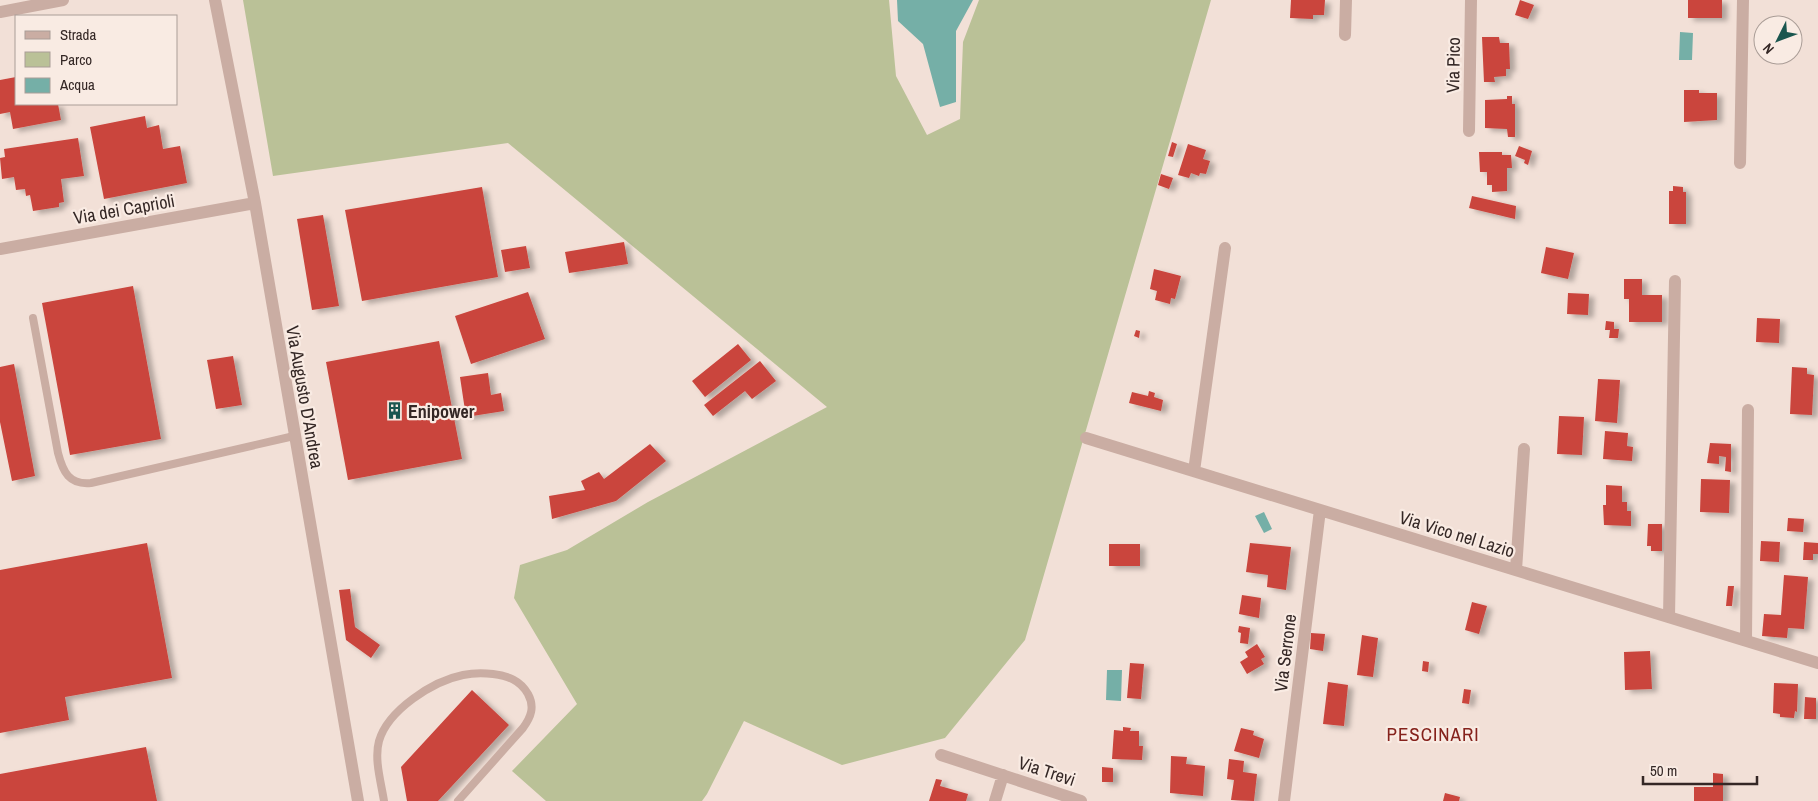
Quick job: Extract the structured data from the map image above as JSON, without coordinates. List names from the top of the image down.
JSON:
{
  "streets": {
    "street": [
      "Via Pico",
      "Via dei Caprioli",
      "Via Augusto D'Andrea",
      "Via Vico nel Lazio",
      "Via Serrone",
      "Via Trevi"
    ]
  },
  "crossings": [
    ["Via dei Caprioli", "Via Augusto D'Andrea"],
    ["Via Vico nel Lazio", "Via Serrone"]
  ],
  "districts": ["PESCINARI"],
  "places": {
    "building": ["Enipower"]
  },
  "legend": ["Strada", "Parco", "Acqua"],
  "scale_bar": "50 m",
  "north": "bottom left"
}
